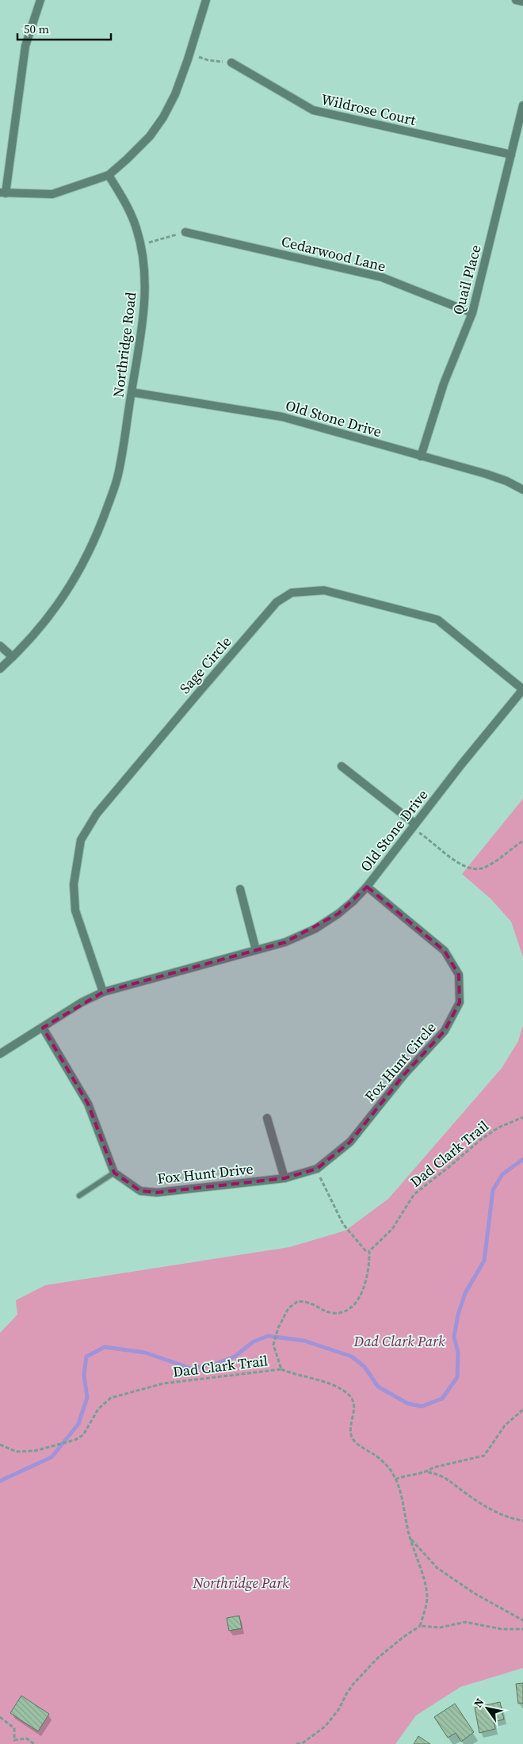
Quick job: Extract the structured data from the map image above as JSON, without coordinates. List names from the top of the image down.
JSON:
{
  "streets": {
    "street": [
      "Wildrose Court",
      "Cedarwood Lane",
      "Quail Place",
      "Northridge Road",
      "Old Stone Drive",
      "Sage Circle",
      "Fox Hunt Circle",
      "Fox Hunt Drive"
    ],
    "path": ["Dad Clark Trail"]
  },
  "crossings": [
    ["Wildrose Court", "Quail Place"],
    ["Cedarwood Lane", "Quail Place"],
    ["Quail Place", "Old Stone Drive"],
    ["Northridge Road", "Old Stone Drive"],
    ["Old Stone Drive", "Sage Circle"],
    ["Old Stone Drive", "Fox Hunt Circle"],
    ["Fox Hunt Circle", "Fox Hunt Drive"]
  ],
  "parks": ["Dad Clark Park", "Northridge Park"],
  "scale_bar": "50 m",
  "north": "top left"
}
